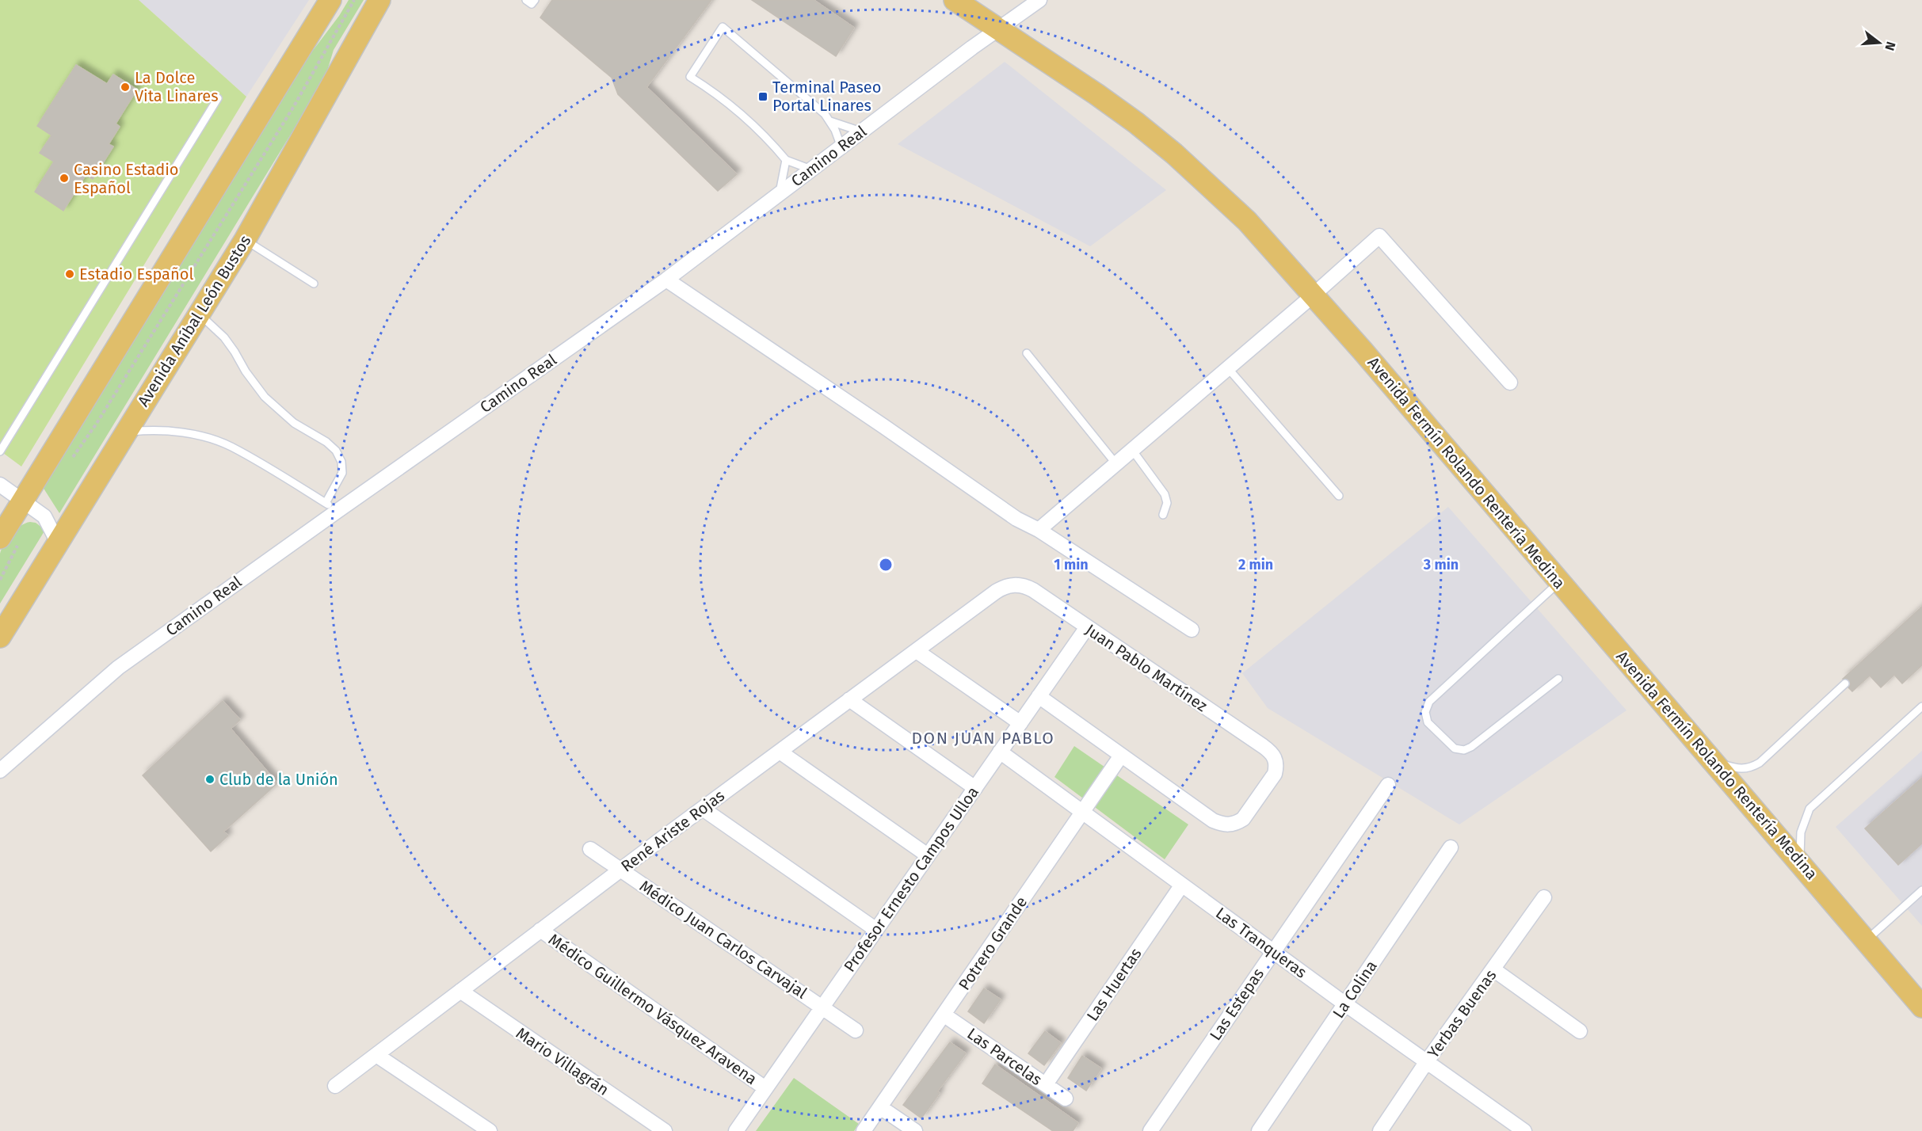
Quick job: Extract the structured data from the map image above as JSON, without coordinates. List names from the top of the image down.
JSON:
{
  "streets": {
    "main road": ["Avenida Aníbal León Bustos", "Avenida Fermín Rolando Rentería Medina"],
    "street": [
      "Camino Real",
      "Juan Pablo Martínez",
      "René Ariste Rojas",
      "Profesor Ernesto Campos Ulloa",
      "Médico Juan Carlos Carvajal",
      "Las Tranqueras",
      "Potrero Grande",
      "Las Huertas",
      "La Colina",
      "Las Estepas",
      "Médico Guillermo Vásquez Aravena",
      "Yerbas Buenas",
      "Las Parcelas",
      "Mario Villagrán"
    ]
  },
  "crossings": [
    ["Camino Real", "Avenida Fermín Rolando Rentería Medina"],
    ["Juan Pablo Martínez", "René Ariste Rojas"],
    ["Juan Pablo Martínez", "Profesor Ernesto Campos Ulloa"],
    ["Juan Pablo Martínez", "Potrero Grande"],
    ["René Ariste Rojas", "Médico Juan Carlos Carvajal"],
    ["René Ariste Rojas", "Médico Guillermo Vásquez Aravena"],
    ["René Ariste Rojas", "Mario Villagrán"],
    ["Profesor Ernesto Campos Ulloa", "Médico Juan Carlos Carvajal"],
    ["Profesor Ernesto Campos Ulloa", "Las Tranqueras"],
    ["Profesor Ernesto Campos Ulloa", "Médico Guillermo Vásquez Aravena"],
    ["Las Tranqueras", "Potrero Grande"],
    ["Las Tranqueras", "Las Huertas"],
    ["Las Tranqueras", "La Colina"],
    ["Las Tranqueras", "Las Estepas"],
    ["Las Tranqueras", "Yerbas Buenas"],
    ["Potrero Grande", "Las Parcelas"],
    ["Las Huertas", "Las Parcelas"]
  ],
  "districts": ["DON JUAN PABLO"],
  "places": {
    "other": [
      "La Dolce Vita Linares",
      "Casino Estadio Español",
      "Estadio Español",
      "Club de la Unión"
    ],
    "transit": ["Terminal Paseo Portal Linares"]
  },
  "north": "right",
  "rings": ["1 min", "2 min", "3 min"]
}
